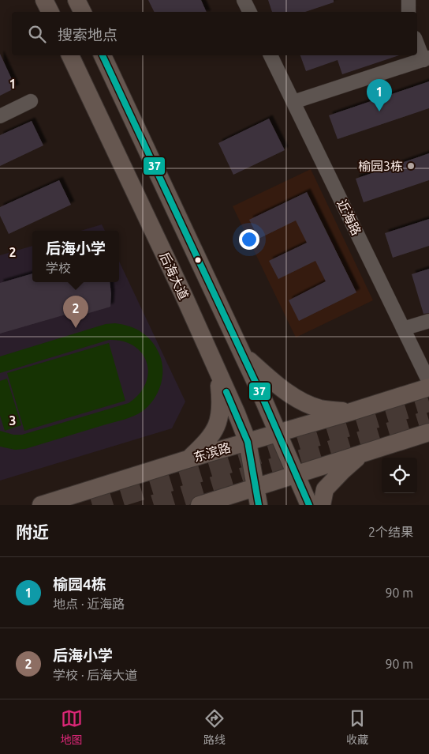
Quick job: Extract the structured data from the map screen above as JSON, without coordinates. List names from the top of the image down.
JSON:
{
  "streets": {
    "main road": ["后海大道", "东滨路"],
    "street": ["近海路"]
  },
  "crossings": [
    ["后海大道", "东滨路"]
  ],
  "places": ["榆园3栋"],
  "lines": ["transit line 37"],
  "page": {
    "search": "搜索地点",
    "pins": ["1", "2"],
    "popup": ["后海小学", "学校"],
    "heading": ["附近", "2个结果"],
    "list": [
      {
        "mark": "1",
        "name": "榆园4栋",
        "note": "地点 · 近海路",
        "value": "90 m"
      },
      {
        "mark": "2",
        "name": "后海小学",
        "note": "学校 · 后海大道",
        "value": "90 m"
      }
    ],
    "nav": ["地图", "路线", "收藏"]
  },
  "grid": {
    "rows": ["1", "2", "3"]
  }
}
